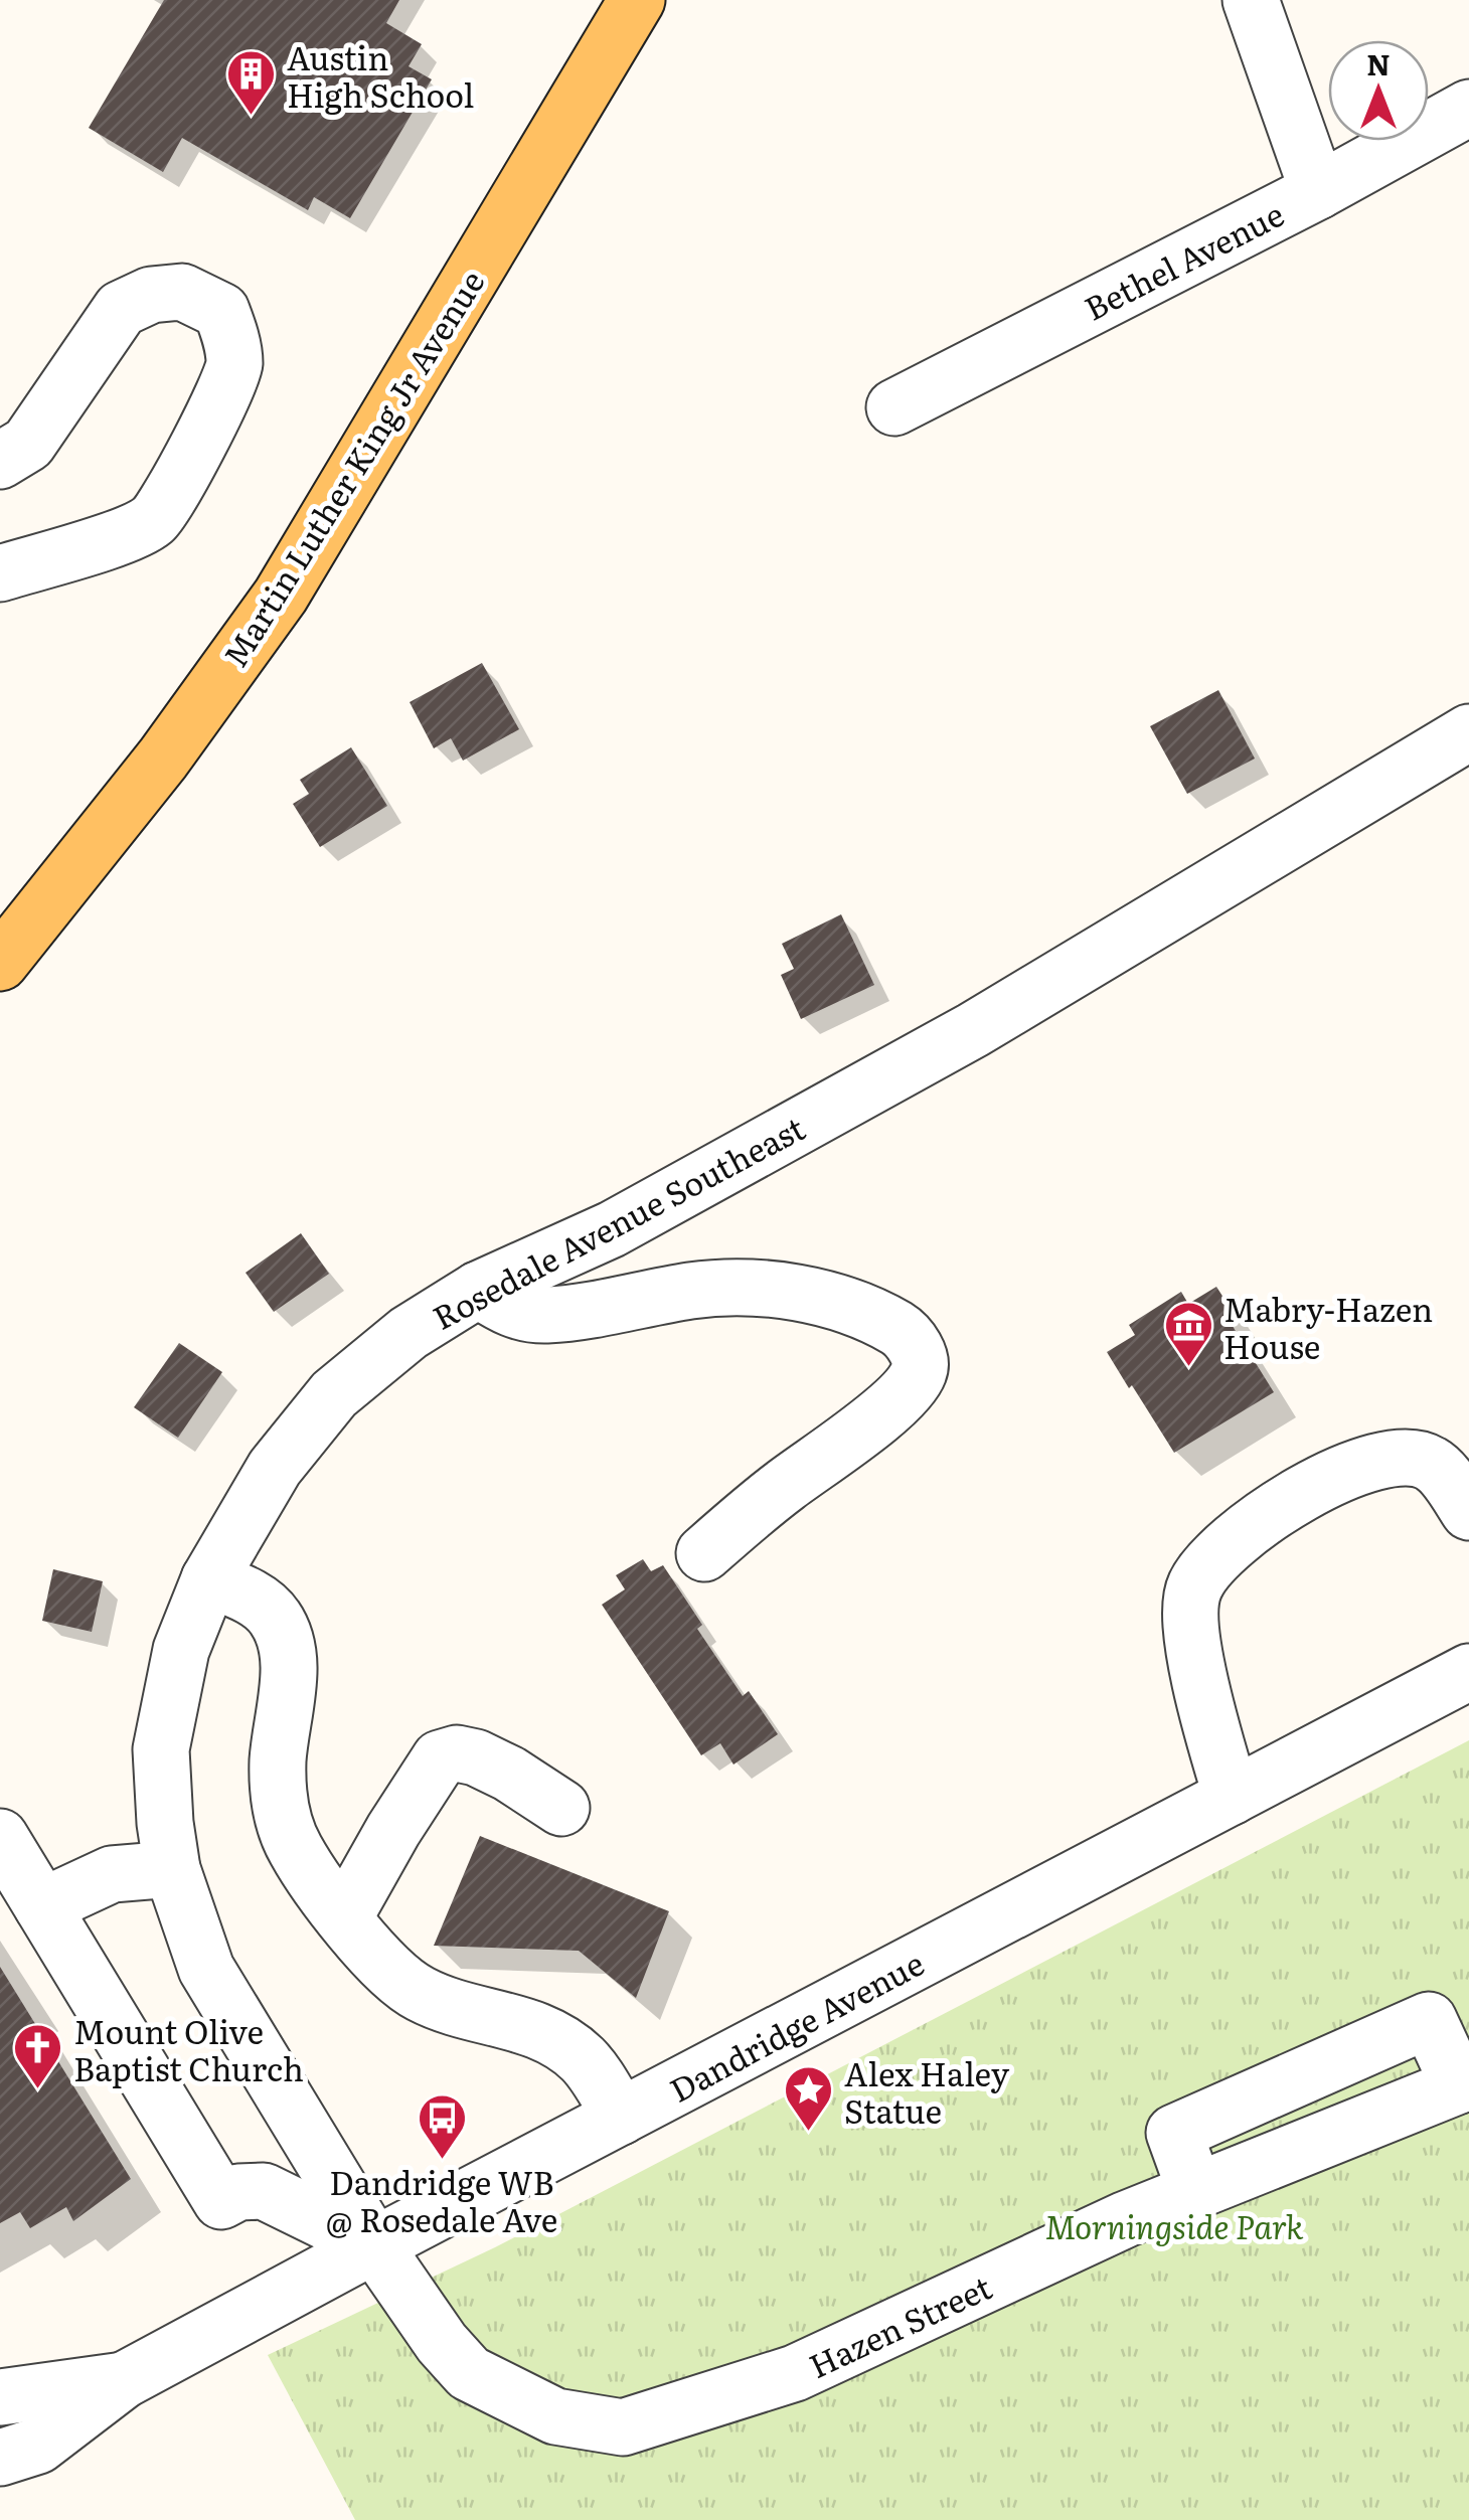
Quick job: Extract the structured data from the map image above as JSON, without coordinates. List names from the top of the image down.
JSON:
{
  "streets": {
    "main road": ["Martin Luther King Jr Avenue"],
    "street": [
      "Bethel Avenue",
      "Rosedale Avenue Southeast",
      "Dandridge Avenue",
      "Hazen Street"
    ]
  },
  "crossings": [
    ["Rosedale Avenue Southeast", "Dandridge Avenue"],
    ["Rosedale Avenue Southeast", "Hazen Street"],
    ["Dandridge Avenue", "Hazen Street"]
  ],
  "parks": ["Morningside Park"],
  "places": {
    "building": ["Austin High School"],
    "museum": ["Mabry-Hazen House"],
    "church": ["Mount Olive Baptist Church"],
    "place": ["Alex Haley Statue"],
    "bus stop": ["Dandridge WB @ Rosedale Ave"]
  },
  "north": "top"
}
